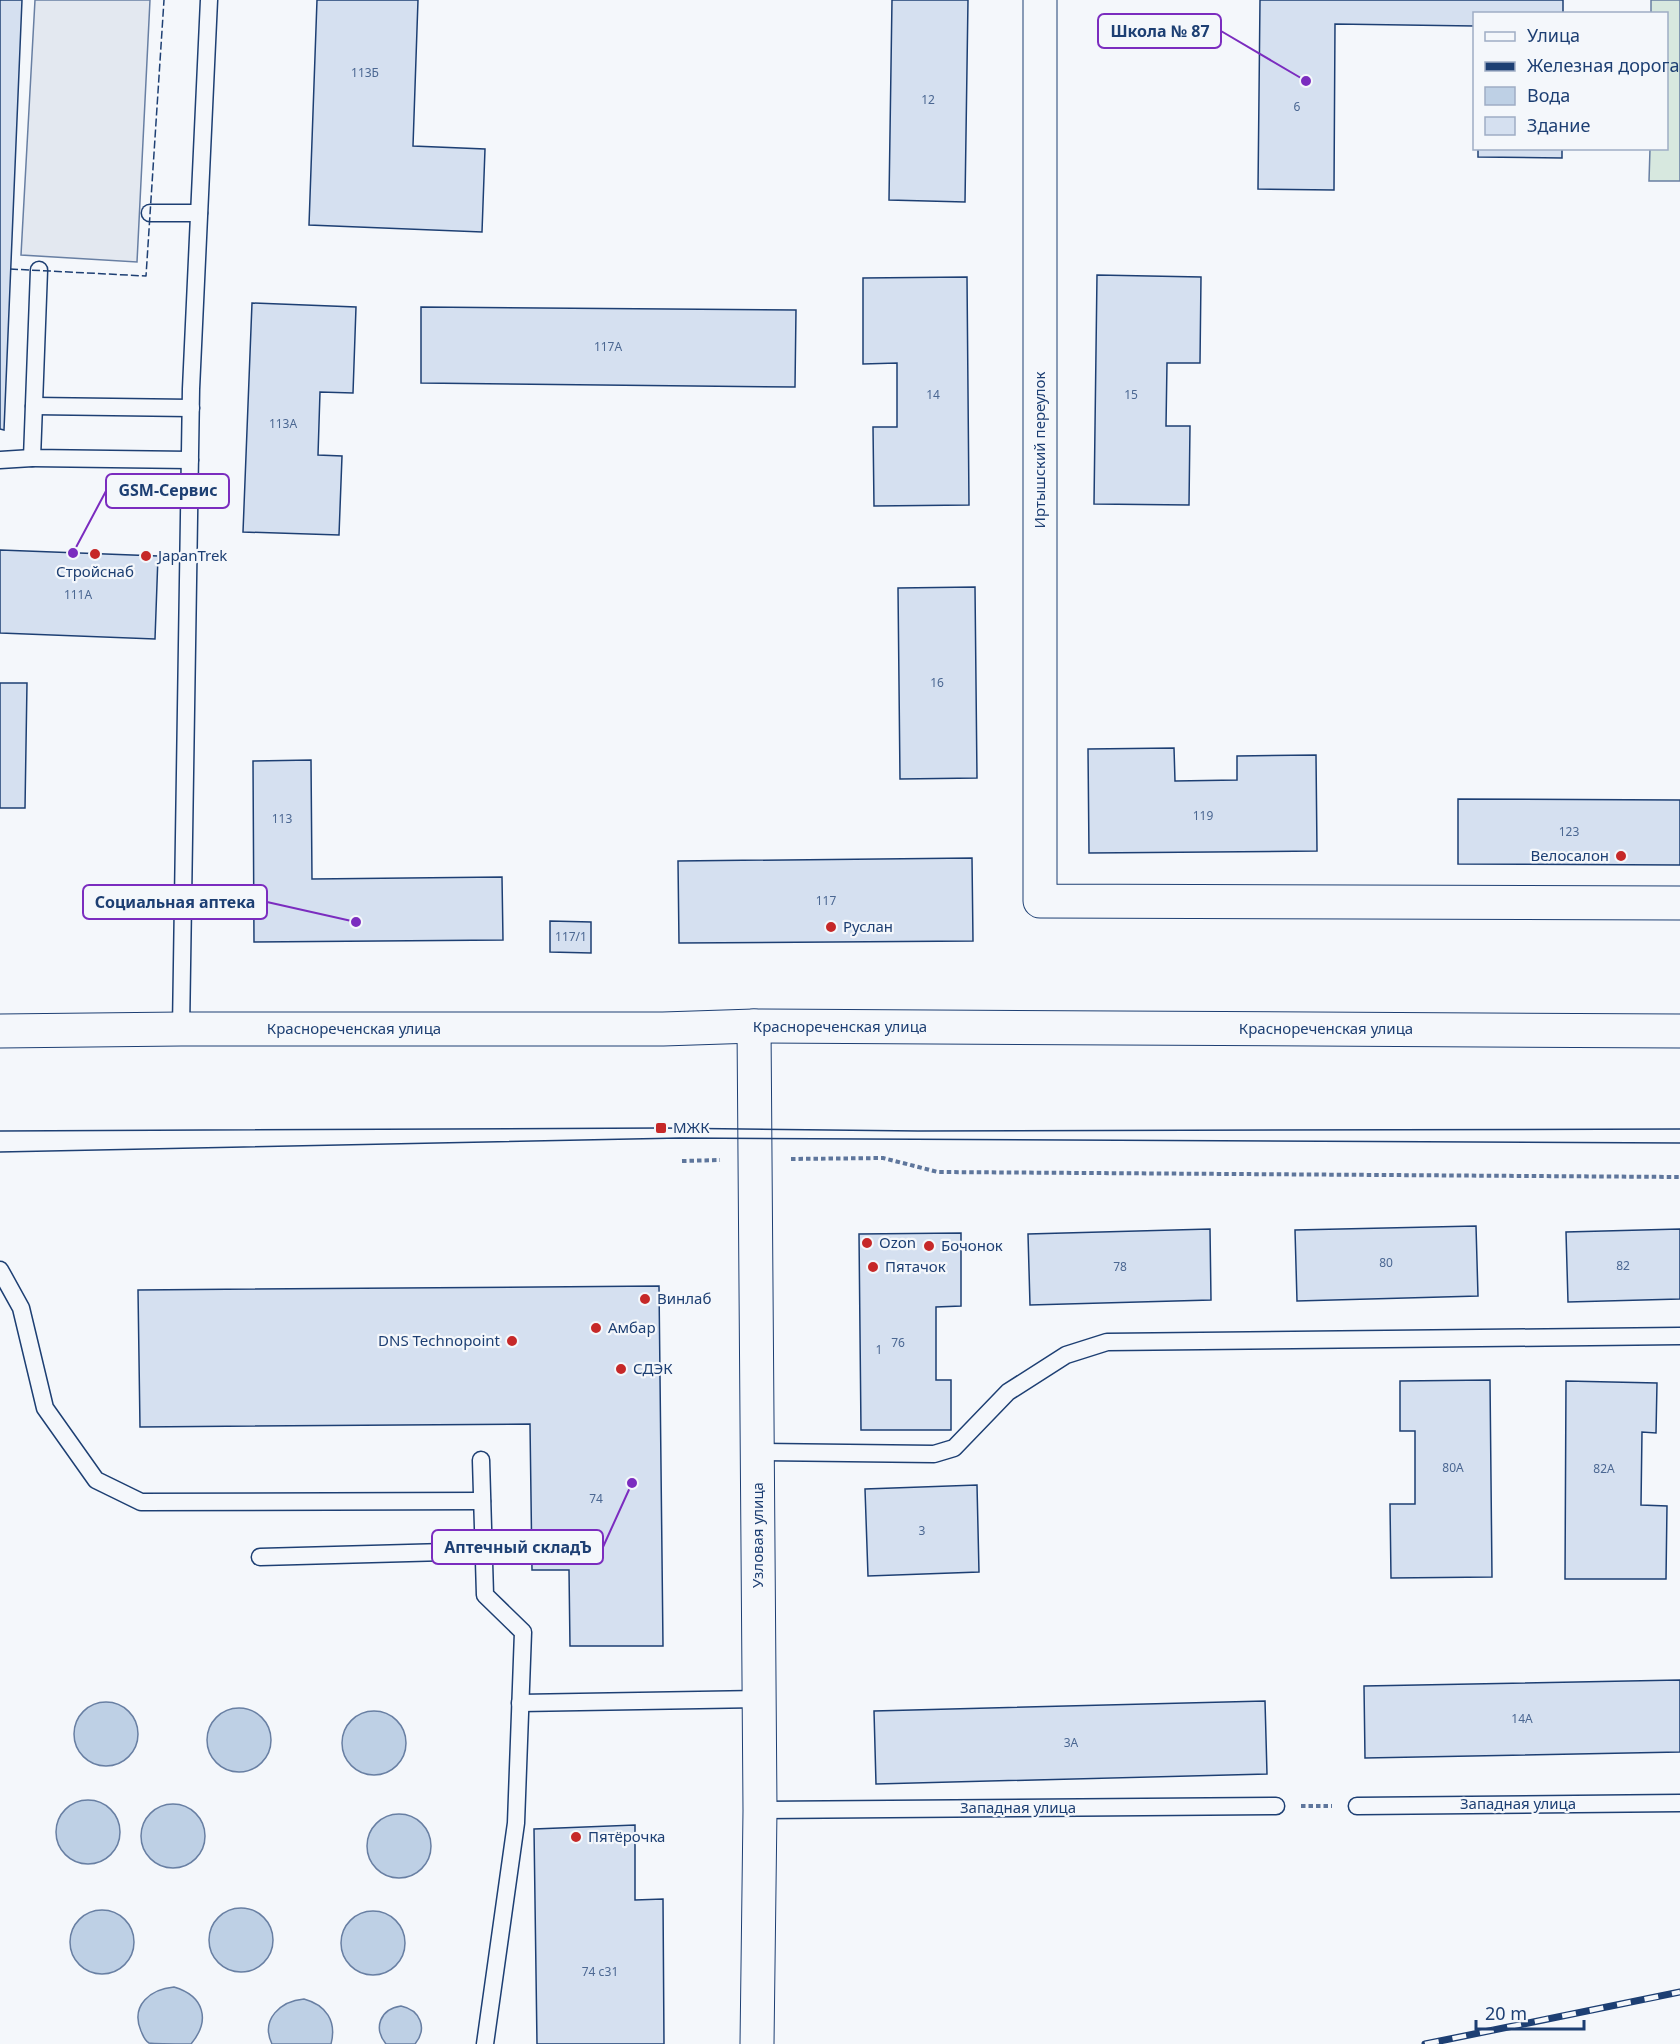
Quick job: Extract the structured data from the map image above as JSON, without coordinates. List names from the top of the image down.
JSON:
{
  "streets": {
    "street": ["Иртышский переулок", "Краснореченская улица", "Узловая улица"],
    "lane": ["Западная улица"]
  },
  "crossings": [
    ["Краснореченская улица", "Узловая улица"],
    ["Узловая улица", "Западная улица"]
  ],
  "places": {
    "other": [
      "Школа № 87",
      "GSM-Сервис",
      "Стройснаб",
      "JapanTrek",
      "Велосалон",
      "Социальная аптека",
      "Руслан",
      "Ozon",
      "Бочонок",
      "Пятачок",
      "Винлаб",
      "Амбар",
      "DNS Technopoint",
      "СДЭК",
      "Аптечный складЪ",
      "Пятёрочка"
    ],
    "transit": ["МЖК"]
  },
  "house_numbers": [
    "113Б",
    "12",
    "6",
    "117А",
    "14",
    "15",
    "113А",
    "111А",
    "16",
    "119",
    "113",
    "123",
    "117",
    "117/1",
    "80",
    "82",
    "78",
    "76",
    "1",
    "80А",
    "82А",
    "74",
    "3",
    "14А",
    "3А",
    "74 с31"
  ],
  "legend": [
    "Улица",
    "Железная дорога",
    "Вода",
    "Здание"
  ],
  "scale_bar": "20 m"
}
